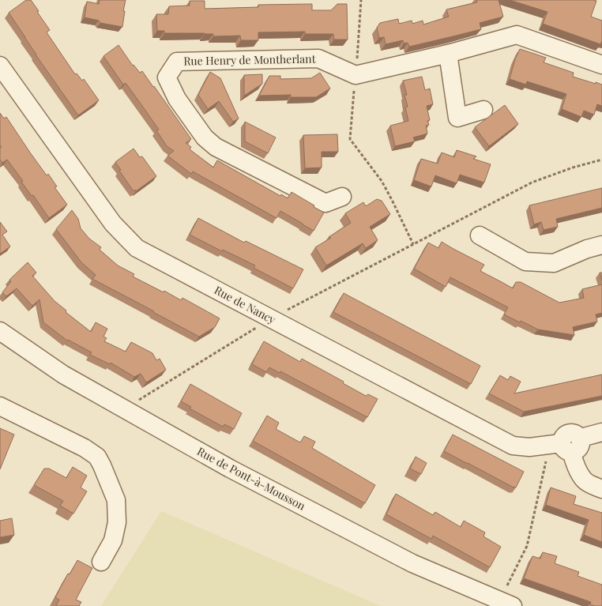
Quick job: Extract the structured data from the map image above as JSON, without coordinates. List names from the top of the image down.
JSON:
{
  "streets": {
    "street": ["Rue Henry de Montherlant", "Rue de Nancy", "Rue de Pont-à-Mousson"]
  }
}
